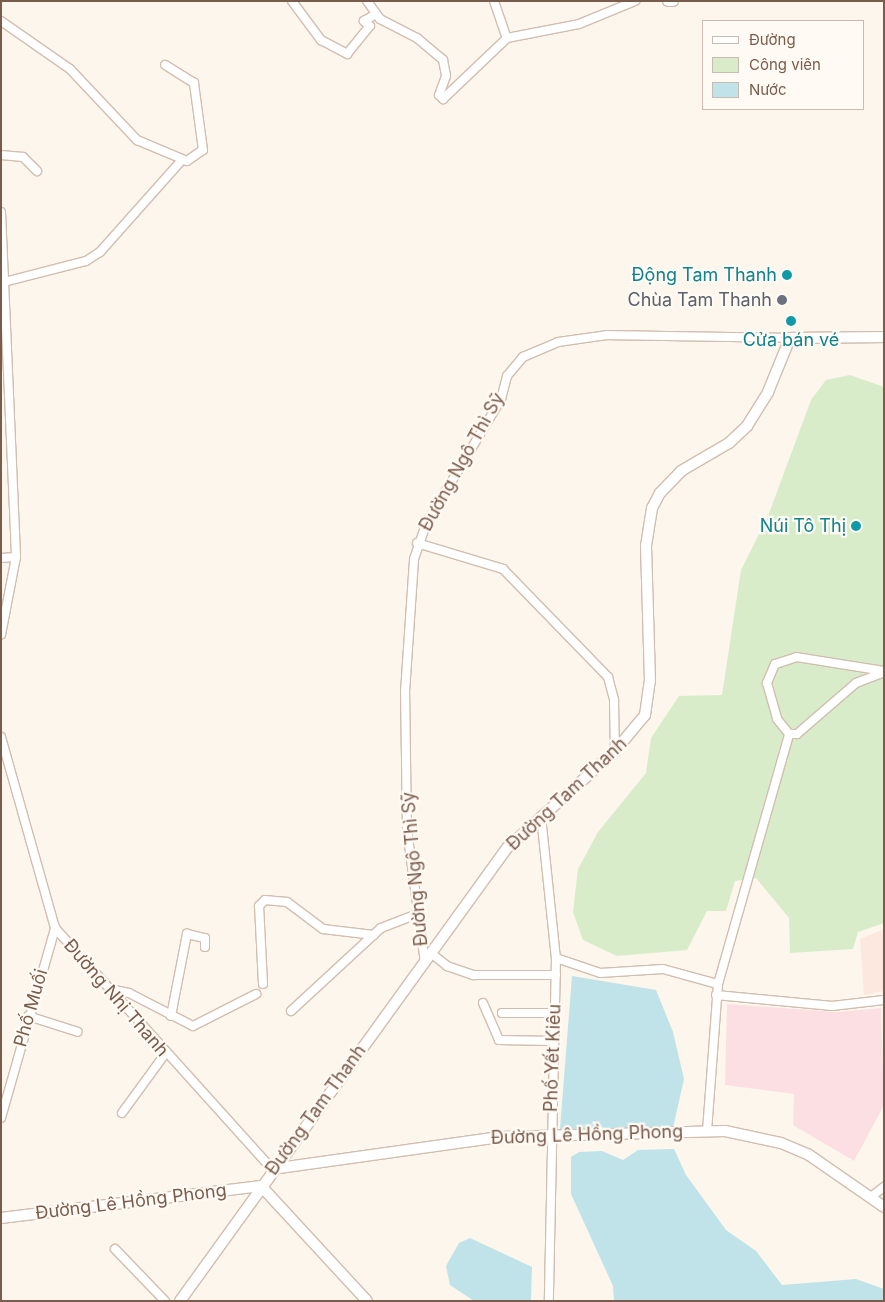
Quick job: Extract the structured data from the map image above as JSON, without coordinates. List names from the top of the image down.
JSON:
{
  "streets": {
    "street": [
      "Đường Ngô Thì Sỹ",
      "Đường Tam Thanh",
      "Đường Nhị Thanh",
      "Phố Muối",
      "Phố Yết Kiêu",
      "Đường Lê Hồng Phong"
    ]
  },
  "crossings": [
    ["Đường Ngô Thì Sỹ", "Đường Tam Thanh"],
    ["Đường Tam Thanh", "Đường Nhị Thanh"],
    ["Đường Tam Thanh", "Phố Yết Kiêu"],
    ["Đường Tam Thanh", "Đường Lê Hồng Phong"],
    ["Đường Nhị Thanh", "Phố Muối"],
    ["Đường Nhị Thanh", "Đường Lê Hồng Phong"],
    ["Phố Yết Kiêu", "Đường Lê Hồng Phong"]
  ],
  "places": [
    "Động Tam Thanh",
    "Chùa Tam Thanh",
    "Cửa bán vé",
    "Núi Tô Thị"
  ],
  "legend": ["Đường", "Công viên", "Nước"]
}
